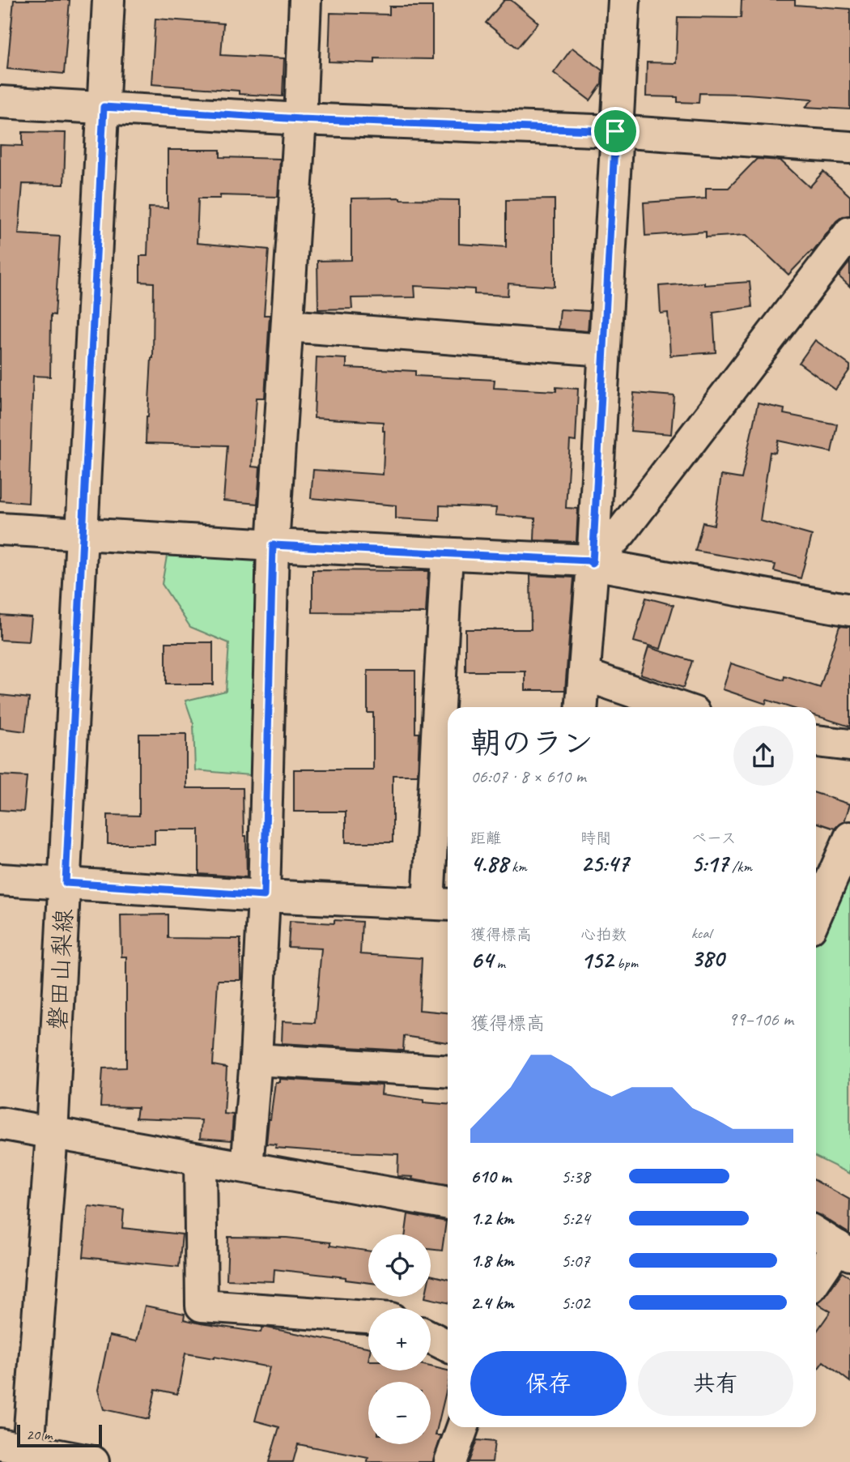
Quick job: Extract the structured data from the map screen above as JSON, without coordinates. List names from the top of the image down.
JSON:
{
  "streets": {
    "street": ["磐田山梨線"]
  },
  "scale_bar": "20 m",
  "page": {
    "heading": ["朝のラン", "06:07 · 8 × 610 m"],
    "stats": [
      ["距離", "4.88 km"],
      ["時間", "25:47"],
      ["ペース", "5:17 /km"],
      ["獲得標高", "64 m"],
      ["心拍数", "152 bpm"],
      ["kcal", "380"]
    ],
    "chart": ["獲得標高", "99–106 m"],
    "list": [
      {
        "name": "610 m",
        "note": "5:38"
      },
      {
        "name": "1.2 km",
        "note": "5:24"
      },
      {
        "name": "1.8 km",
        "note": "5:07"
      },
      {
        "name": "2.4 km",
        "note": "5:02"
      }
    ],
    "map_buttons": ["+", "−"],
    "buttons": ["保存", "共有"],
    "scale": "20 m"
  }
}
